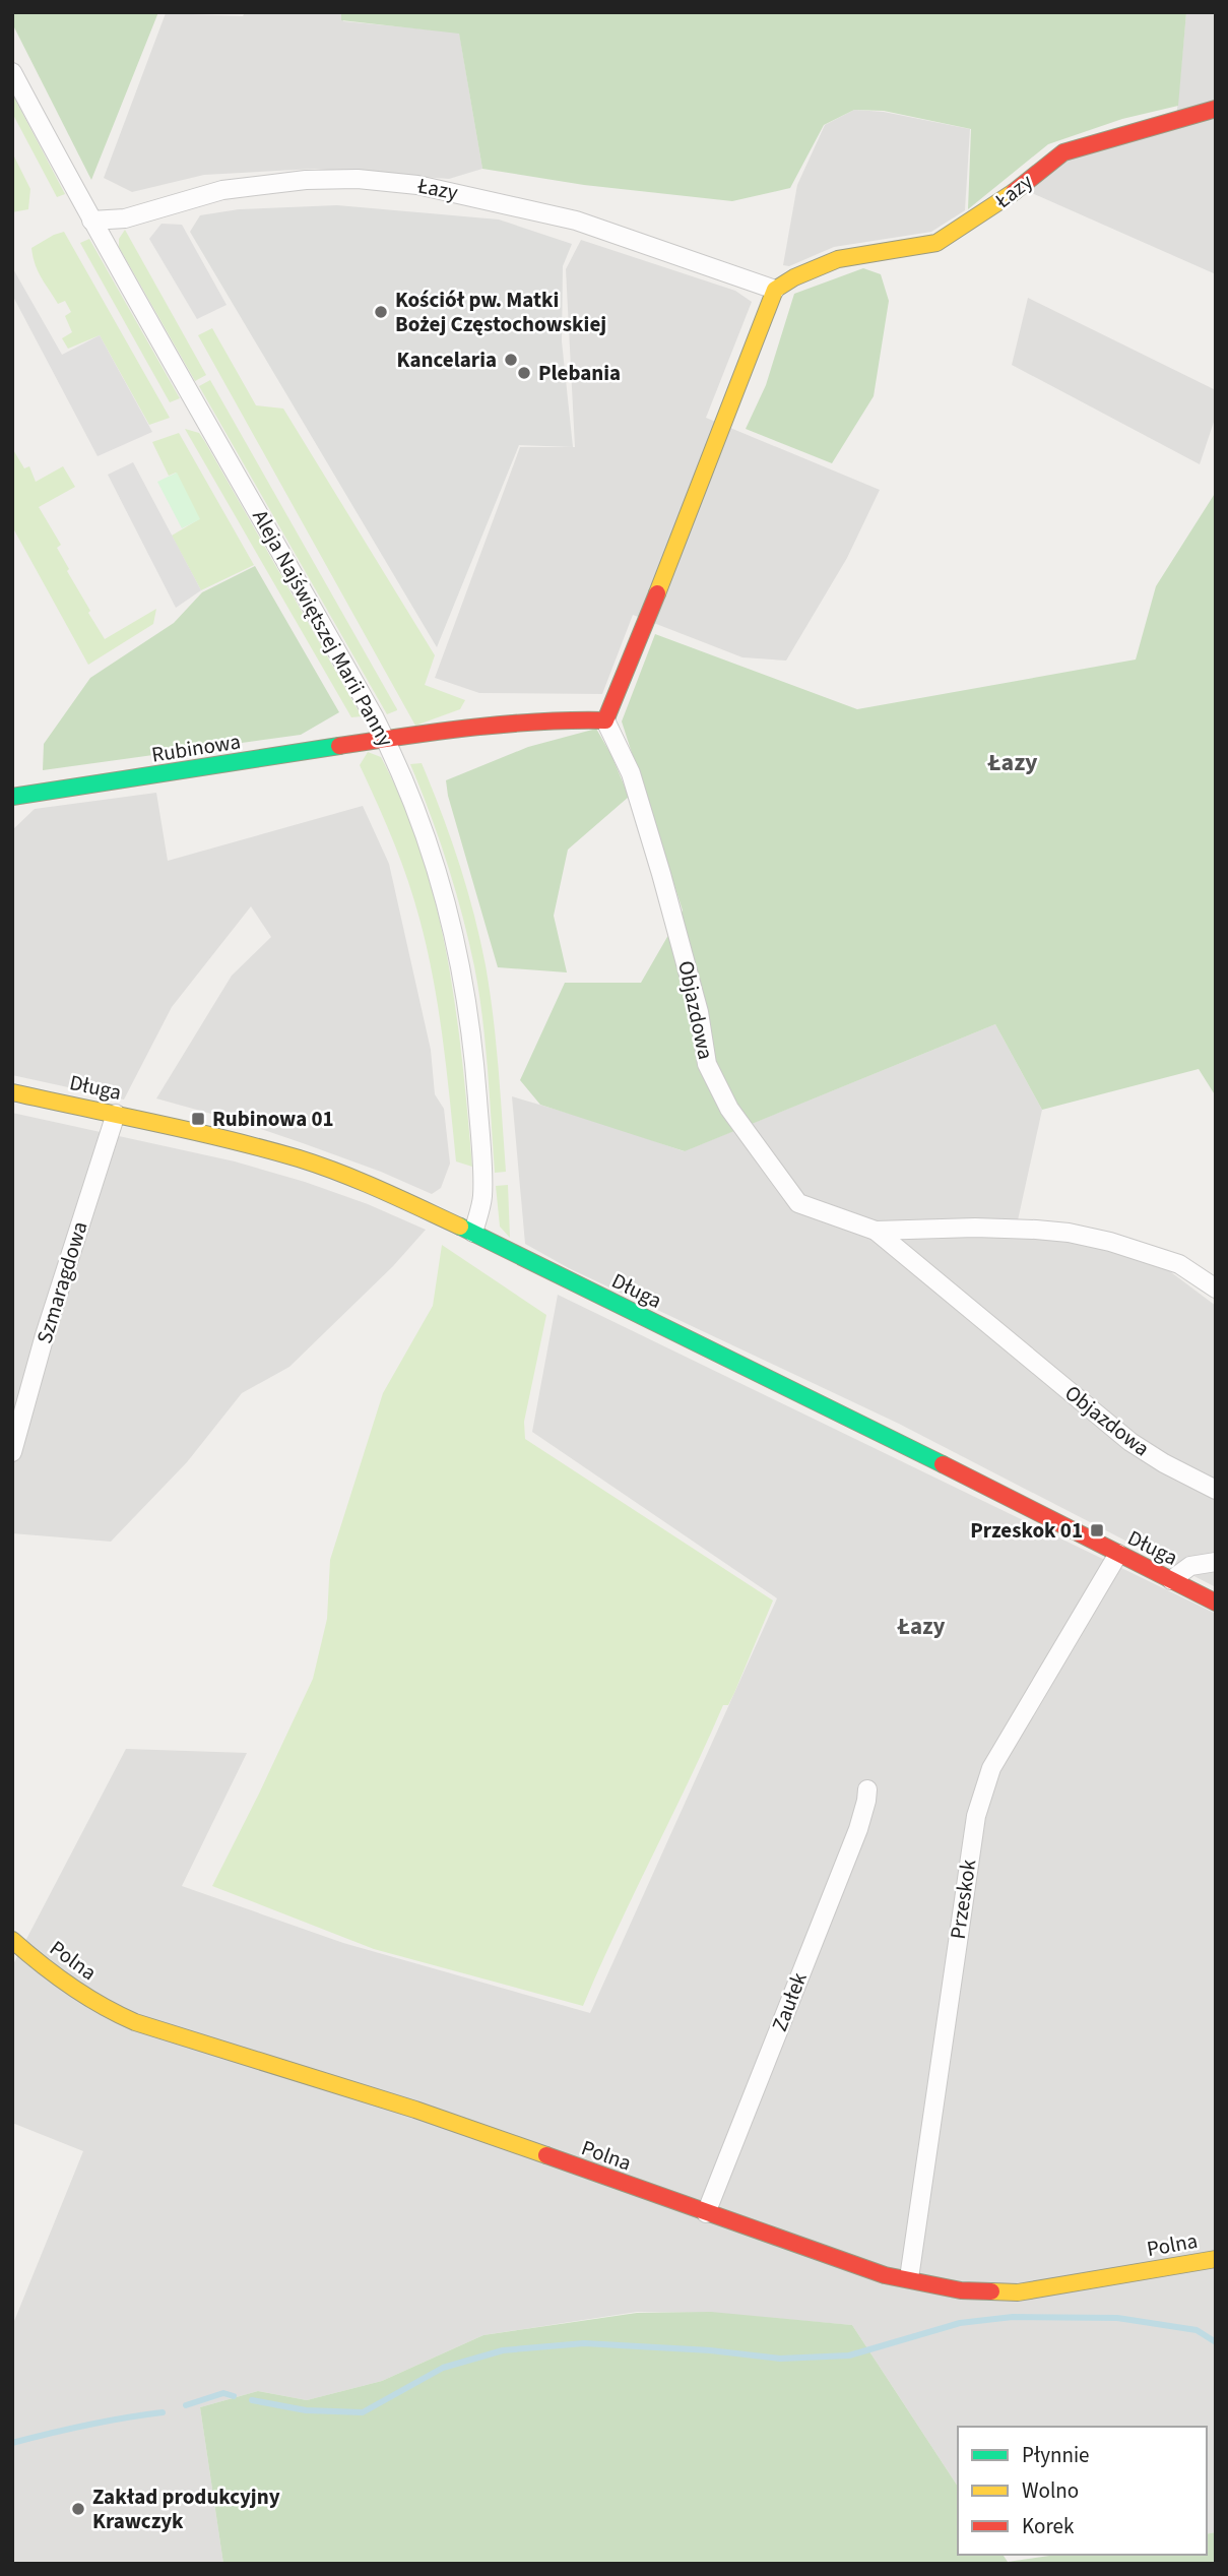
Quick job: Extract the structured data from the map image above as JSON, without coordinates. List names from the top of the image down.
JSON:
{
  "streets": {
    "street": [
      "Łazy",
      "Aleja Najświętszej Marii Panny",
      "Rubinowa",
      "Objazdowa",
      "Długa",
      "Szmaragdowa",
      "Przeskok",
      "Polna",
      "Zaułek"
    ]
  },
  "crossings": [
    ["Łazy", "Aleja Najświętszej Marii Panny"],
    ["Aleja Najświętszej Marii Panny", "Rubinowa"],
    ["Aleja Najświętszej Marii Panny", "Długa"],
    ["Rubinowa", "Objazdowa"],
    ["Długa", "Szmaragdowa"],
    ["Długa", "Przeskok"],
    ["Przeskok", "Polna"],
    ["Polna", "Zaułek"]
  ],
  "districts": ["Łazy", "Łazy"],
  "places": {
    "other": [
      "Kościół pw. Matki Bożej Częstochowskiej",
      "Kancelaria",
      "Plebania",
      "Zakład produkcyjny Krawczyk"
    ],
    "transit": ["Rubinowa 01", "Przeskok 01"]
  },
  "legend": ["Płynnie", "Wolno", "Korek"]
}
